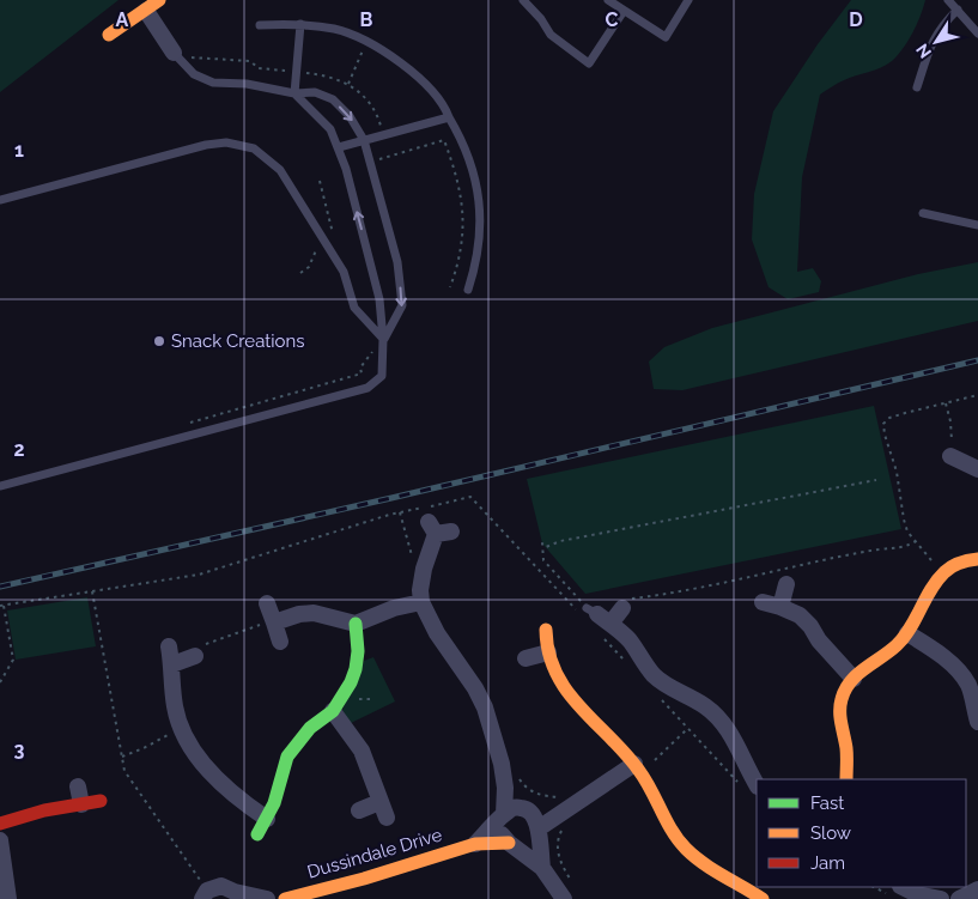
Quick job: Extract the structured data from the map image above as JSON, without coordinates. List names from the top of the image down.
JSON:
{
  "streets": {
    "street": ["Dussindale Drive"]
  },
  "places": ["Snack Creations"],
  "legend": ["Fast", "Slow", "Jam"],
  "north": "bottom left",
  "grid": {
    "columns": [
      "A",
      "B",
      "C",
      "D"
    ],
    "rows": ["1", "2", "3"]
  }
}
